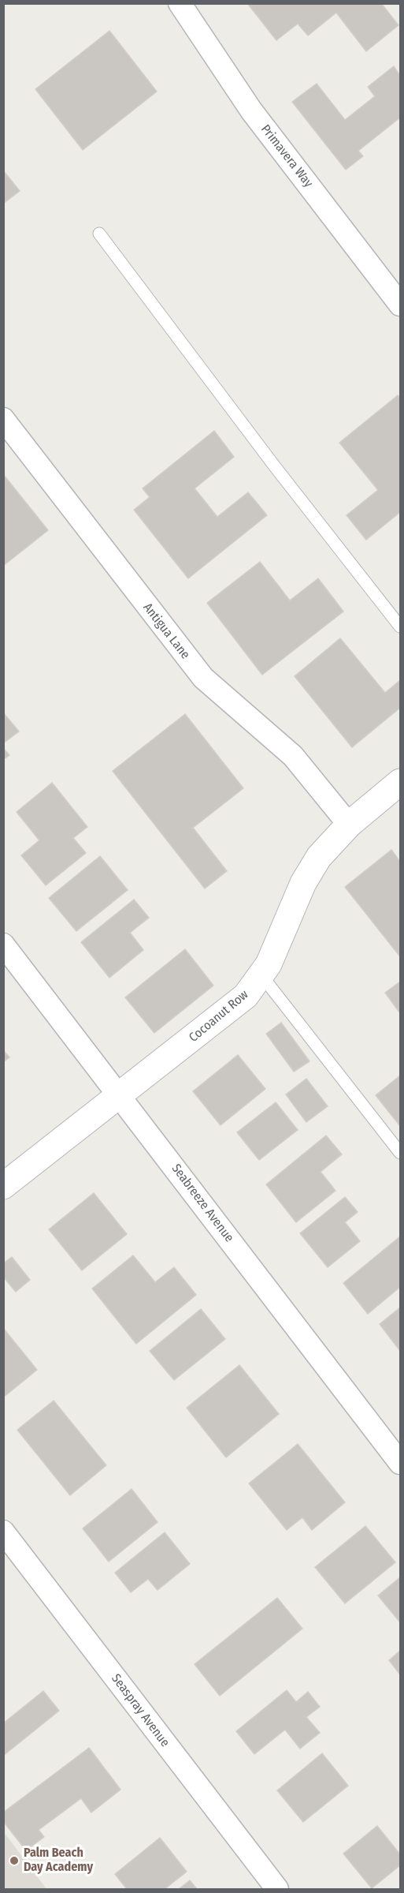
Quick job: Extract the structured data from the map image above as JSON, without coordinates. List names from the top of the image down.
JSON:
{
  "streets": {
    "street": [
      "Primavera Way",
      "Antigua Lane",
      "Cocoanut Row",
      "Seabreeze Avenue",
      "Seaspray Avenue"
    ]
  },
  "crossings": [
    ["Antigua Lane", "Cocoanut Row"],
    ["Cocoanut Row", "Seabreeze Avenue"]
  ],
  "places": ["Palm Beach Day Academy"]
}
